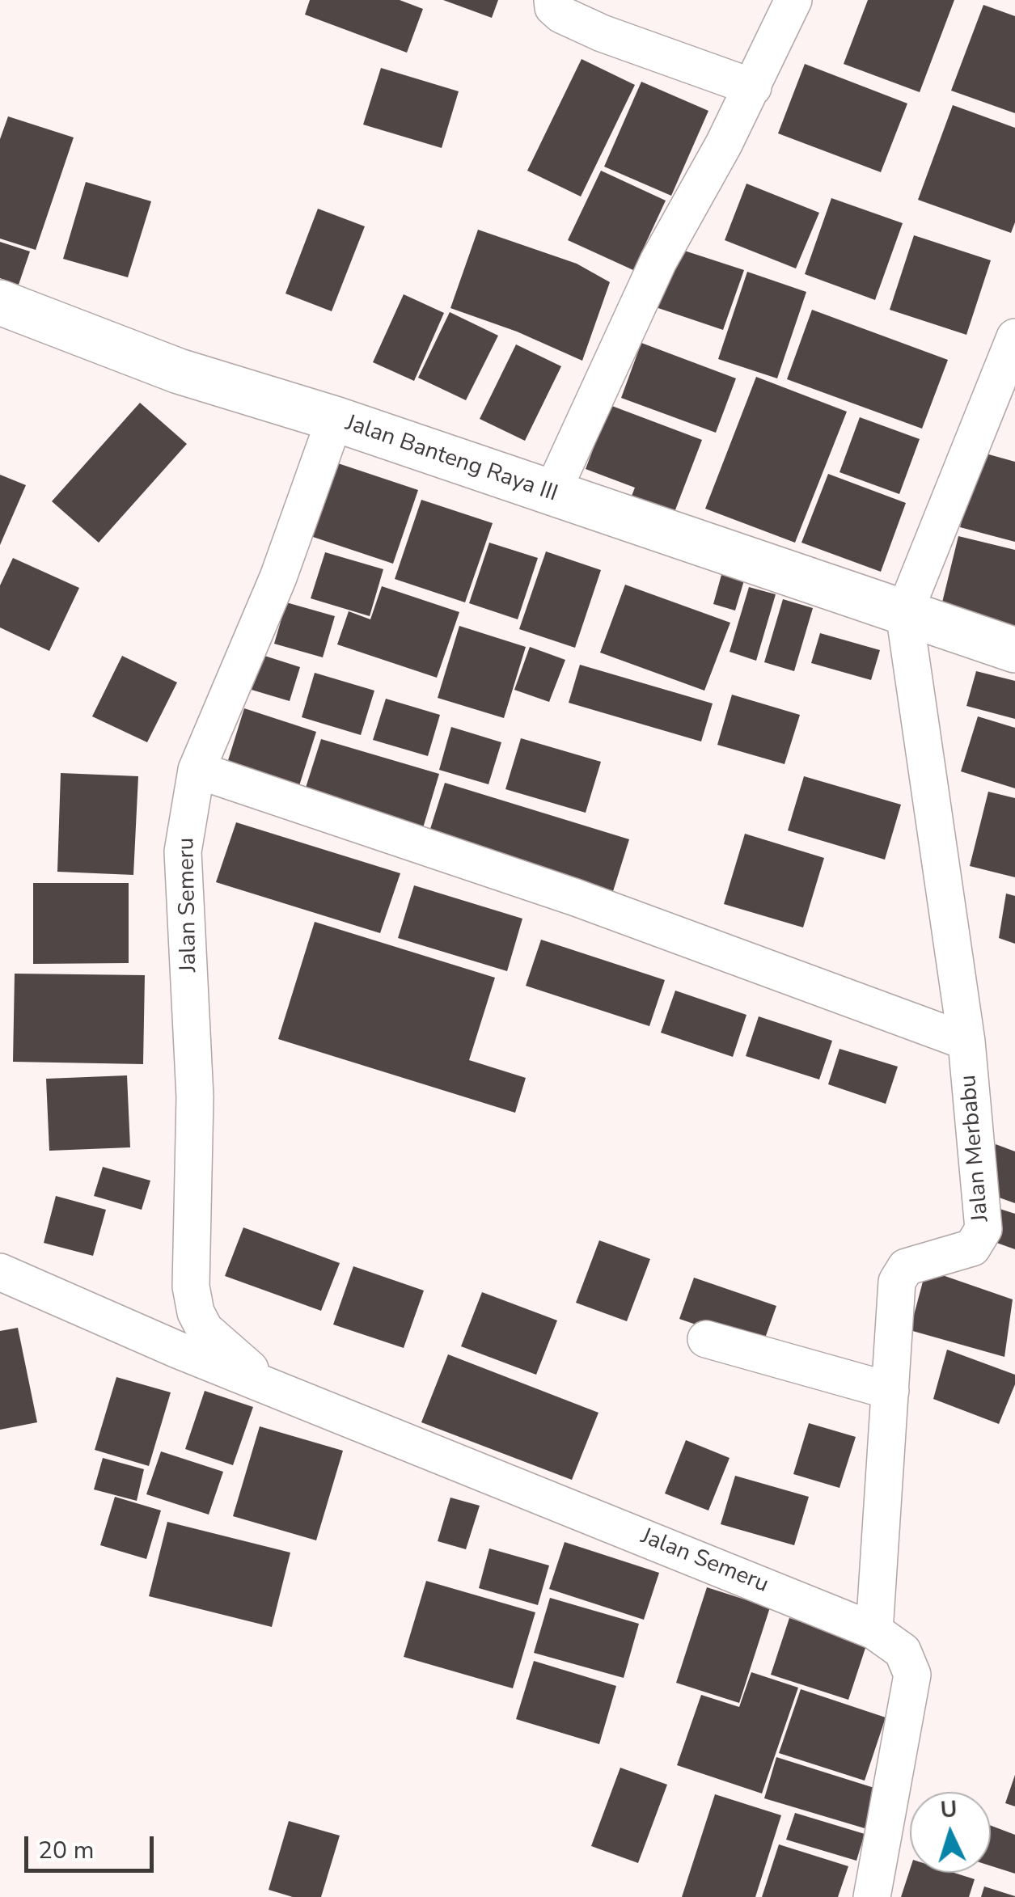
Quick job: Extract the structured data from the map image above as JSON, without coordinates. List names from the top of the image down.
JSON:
{
  "streets": {
    "street": ["Jalan Banteng Raya III", "Jalan Semeru", "Jalan Merbabu"]
  },
  "crossings": [
    ["Jalan Banteng Raya III", "Jalan Semeru"],
    ["Jalan Banteng Raya III", "Jalan Merbabu"],
    ["Jalan Semeru", "Jalan Merbabu"]
  ],
  "scale_bar": "20 m",
  "north": "top"
}
